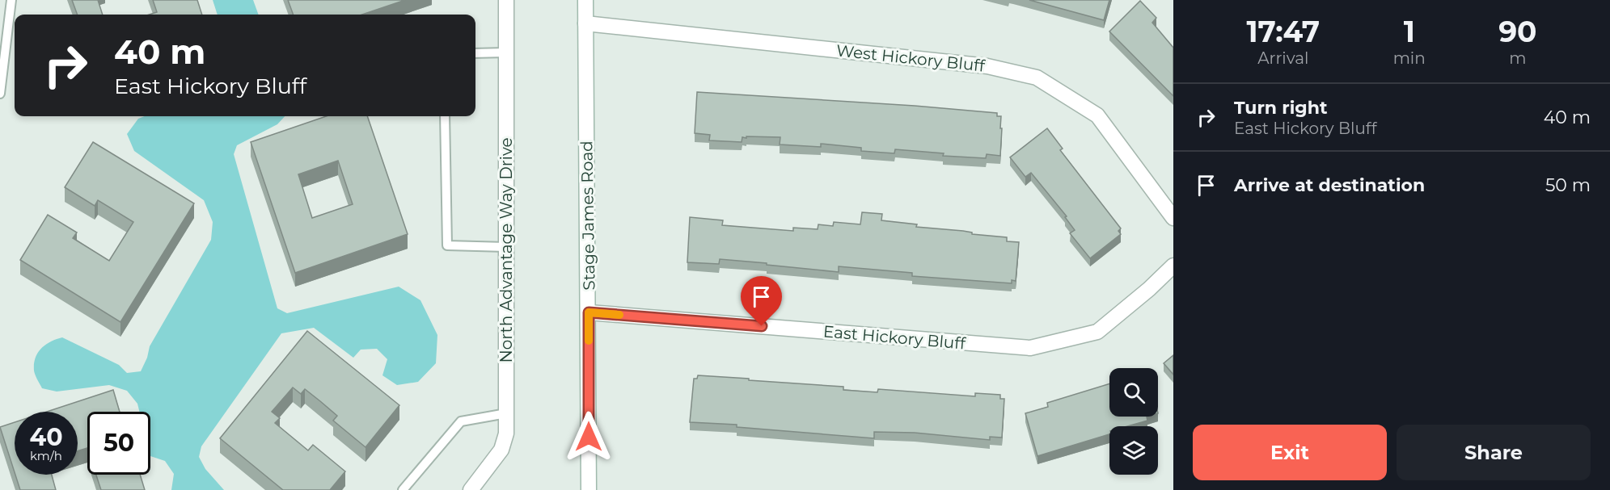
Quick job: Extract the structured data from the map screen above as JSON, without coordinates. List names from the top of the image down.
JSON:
{
  "streets": {
    "street": [
      "West Hickory Bluff",
      "Stage James Road",
      "North Advantage Way Drive",
      "East Hickory Bluff"
    ]
  },
  "crossings": [
    ["West Hickory Bluff", "Stage James Road"],
    ["Stage James Road", "East Hickory Bluff"]
  ],
  "page": {
    "eta": [
      "17:47",
      "Arrival",
      "1",
      "min",
      "90",
      "m"
    ],
    "turn": ["40 m", "East Hickory Bluff"],
    "list": [
      {
        "name": "Turn right",
        "note": "East Hickory Bluff",
        "value": "40 m"
      },
      {
        "name": "Arrive at destination",
        "value": "50 m"
      }
    ],
    "speed": "40 km/h",
    "limit": "50",
    "buttons": ["Exit", "Share"]
  }
}
